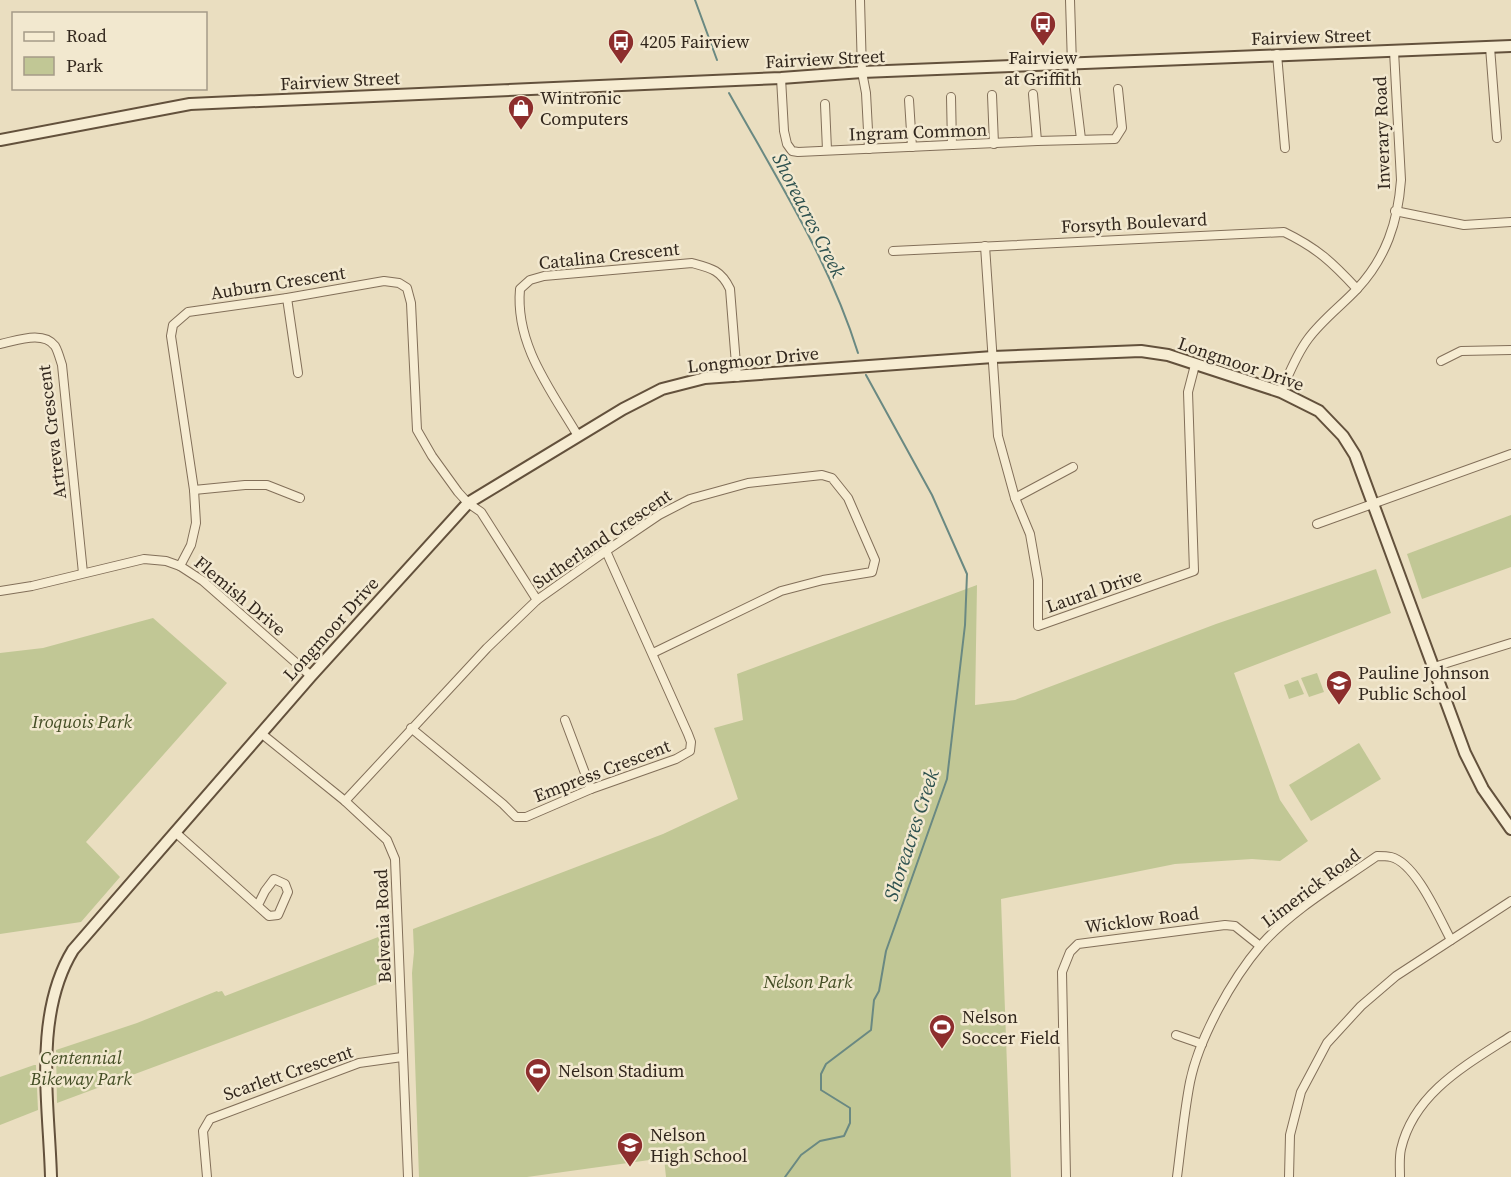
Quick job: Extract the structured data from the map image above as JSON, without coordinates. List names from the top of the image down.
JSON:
{
  "streets": {
    "street": [
      "Fairview Street",
      "Ingram Common",
      "Inverary Road",
      "Forsyth Boulevard",
      "Catalina Crescent",
      "Auburn Crescent",
      "Longmoor Drive",
      "Artreva Crescent",
      "Sutherland Crescent",
      "Laural Drive",
      "Flemish Drive",
      "Empress Crescent",
      "Limerick Road",
      "Wicklow Road",
      "Belvenia Road",
      "Scarlett Crescent"
    ]
  },
  "crossings": [
    ["Fairview Street", "Ingram Common"],
    ["Fairview Street", "Inverary Road"],
    ["Inverary Road", "Forsyth Boulevard"],
    ["Inverary Road", "Longmoor Drive"],
    ["Forsyth Boulevard", "Laural Drive"],
    ["Catalina Crescent", "Longmoor Drive"],
    ["Auburn Crescent", "Longmoor Drive"],
    ["Auburn Crescent", "Flemish Drive"],
    ["Longmoor Drive", "Laural Drive"],
    ["Longmoor Drive", "Flemish Drive"],
    ["Longmoor Drive", "Belvenia Road"],
    ["Artreva Crescent", "Flemish Drive"],
    ["Sutherland Crescent", "Empress Crescent"],
    ["Sutherland Crescent", "Belvenia Road"],
    ["Limerick Road", "Wicklow Road"],
    ["Belvenia Road", "Scarlett Crescent"]
  ],
  "water": ["Shoreacres Creek"],
  "parks": ["Iroquois Park", "Nelson Park", "Centennial Bikeway Park"],
  "places": {
    "bus stop": ["Fairview at Griffith", "4205 Fairview"],
    "shop": ["Wintronic Computers"],
    "school or university": ["Pauline Johnson Public School", "Nelson High School"],
    "sports": ["Nelson Soccer Field", "Nelson Stadium"]
  },
  "legend": ["Road", "Park"]
}
